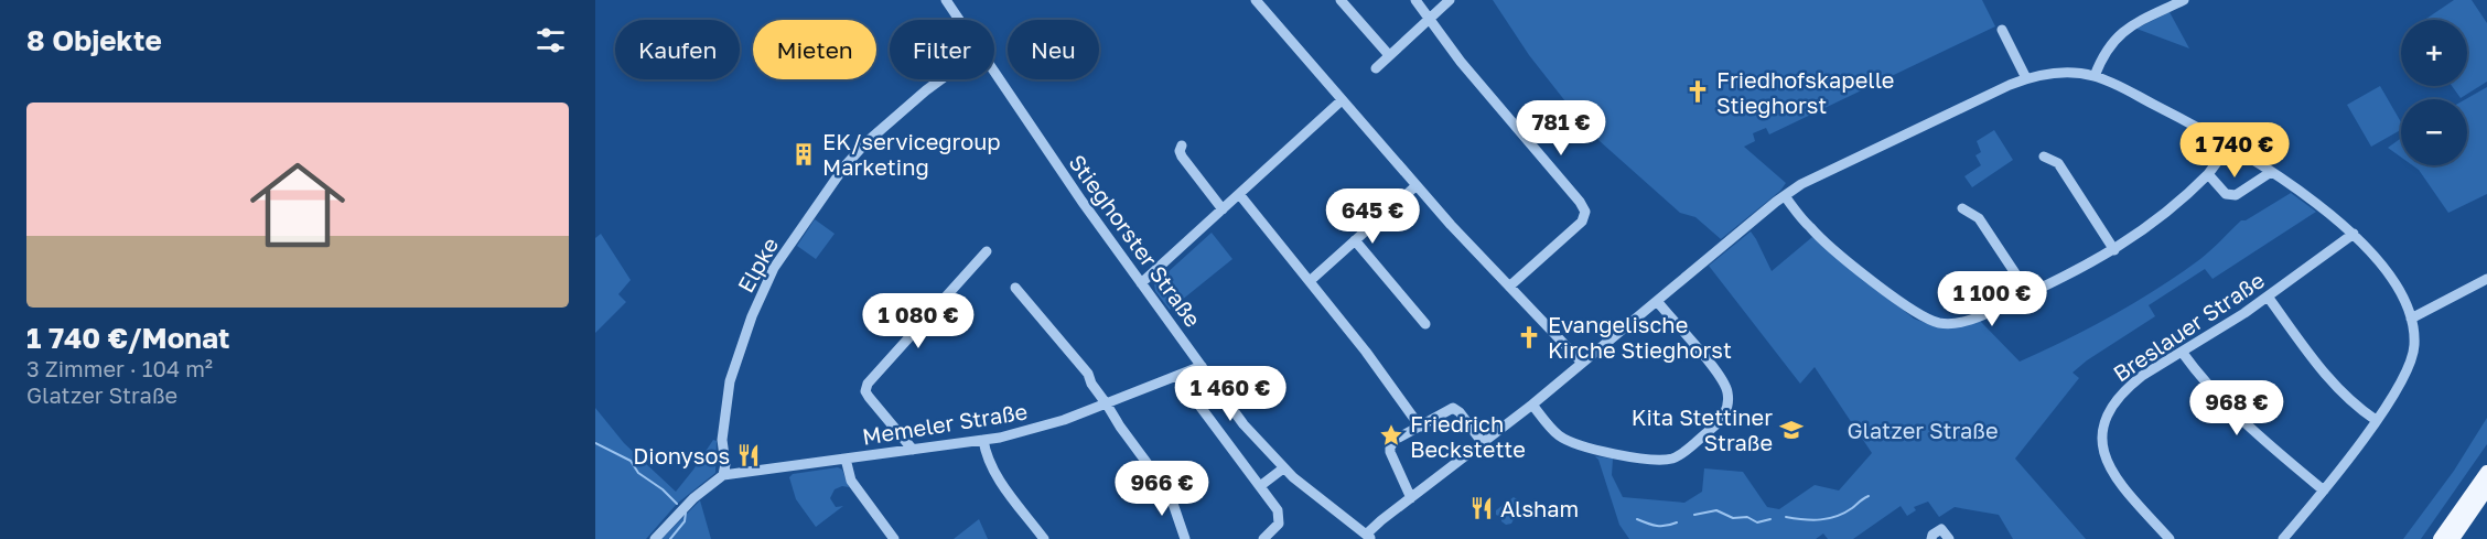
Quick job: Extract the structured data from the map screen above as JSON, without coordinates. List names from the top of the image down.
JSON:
{
  "streets": {
    "street": [
      "Stieghorster Straße",
      "Elpke",
      "Breslauer Straße",
      "Memeler Straße"
    ]
  },
  "crossings": [
    ["Stieghorster Straße", "Memeler Straße"],
    ["Elpke", "Memeler Straße"]
  ],
  "parks": ["Glatzer Straße"],
  "places": {
    "church": ["Friedhofskapelle Stieghorst", "Evangelische Kirche Stieghorst"],
    "building": ["EK/servicegroup Marketing"],
    "school or university": ["Kita Stettiner Straße"],
    "place": ["Friedrich Beckstette"],
    "restaurant": ["Dionysos", "Alsham"]
  },
  "page": {
    "heading": "8 Objekte",
    "map_buttons": ["+", "−"],
    "chip": [
      "Kaufen",
      "Mieten",
      "Filter",
      "Neu"
    ],
    "list": [
      {
        "name": "1 740 €/Monat",
        "note": "3 Zimmer · 104 m² · Glatzer Straße"
      }
    ],
    "price": [
      "781 €",
      "1 740 €",
      "645 €",
      "1 100 €",
      "1 080 €",
      "1 460 €",
      "968 €",
      "966 €"
    ]
  }
}
